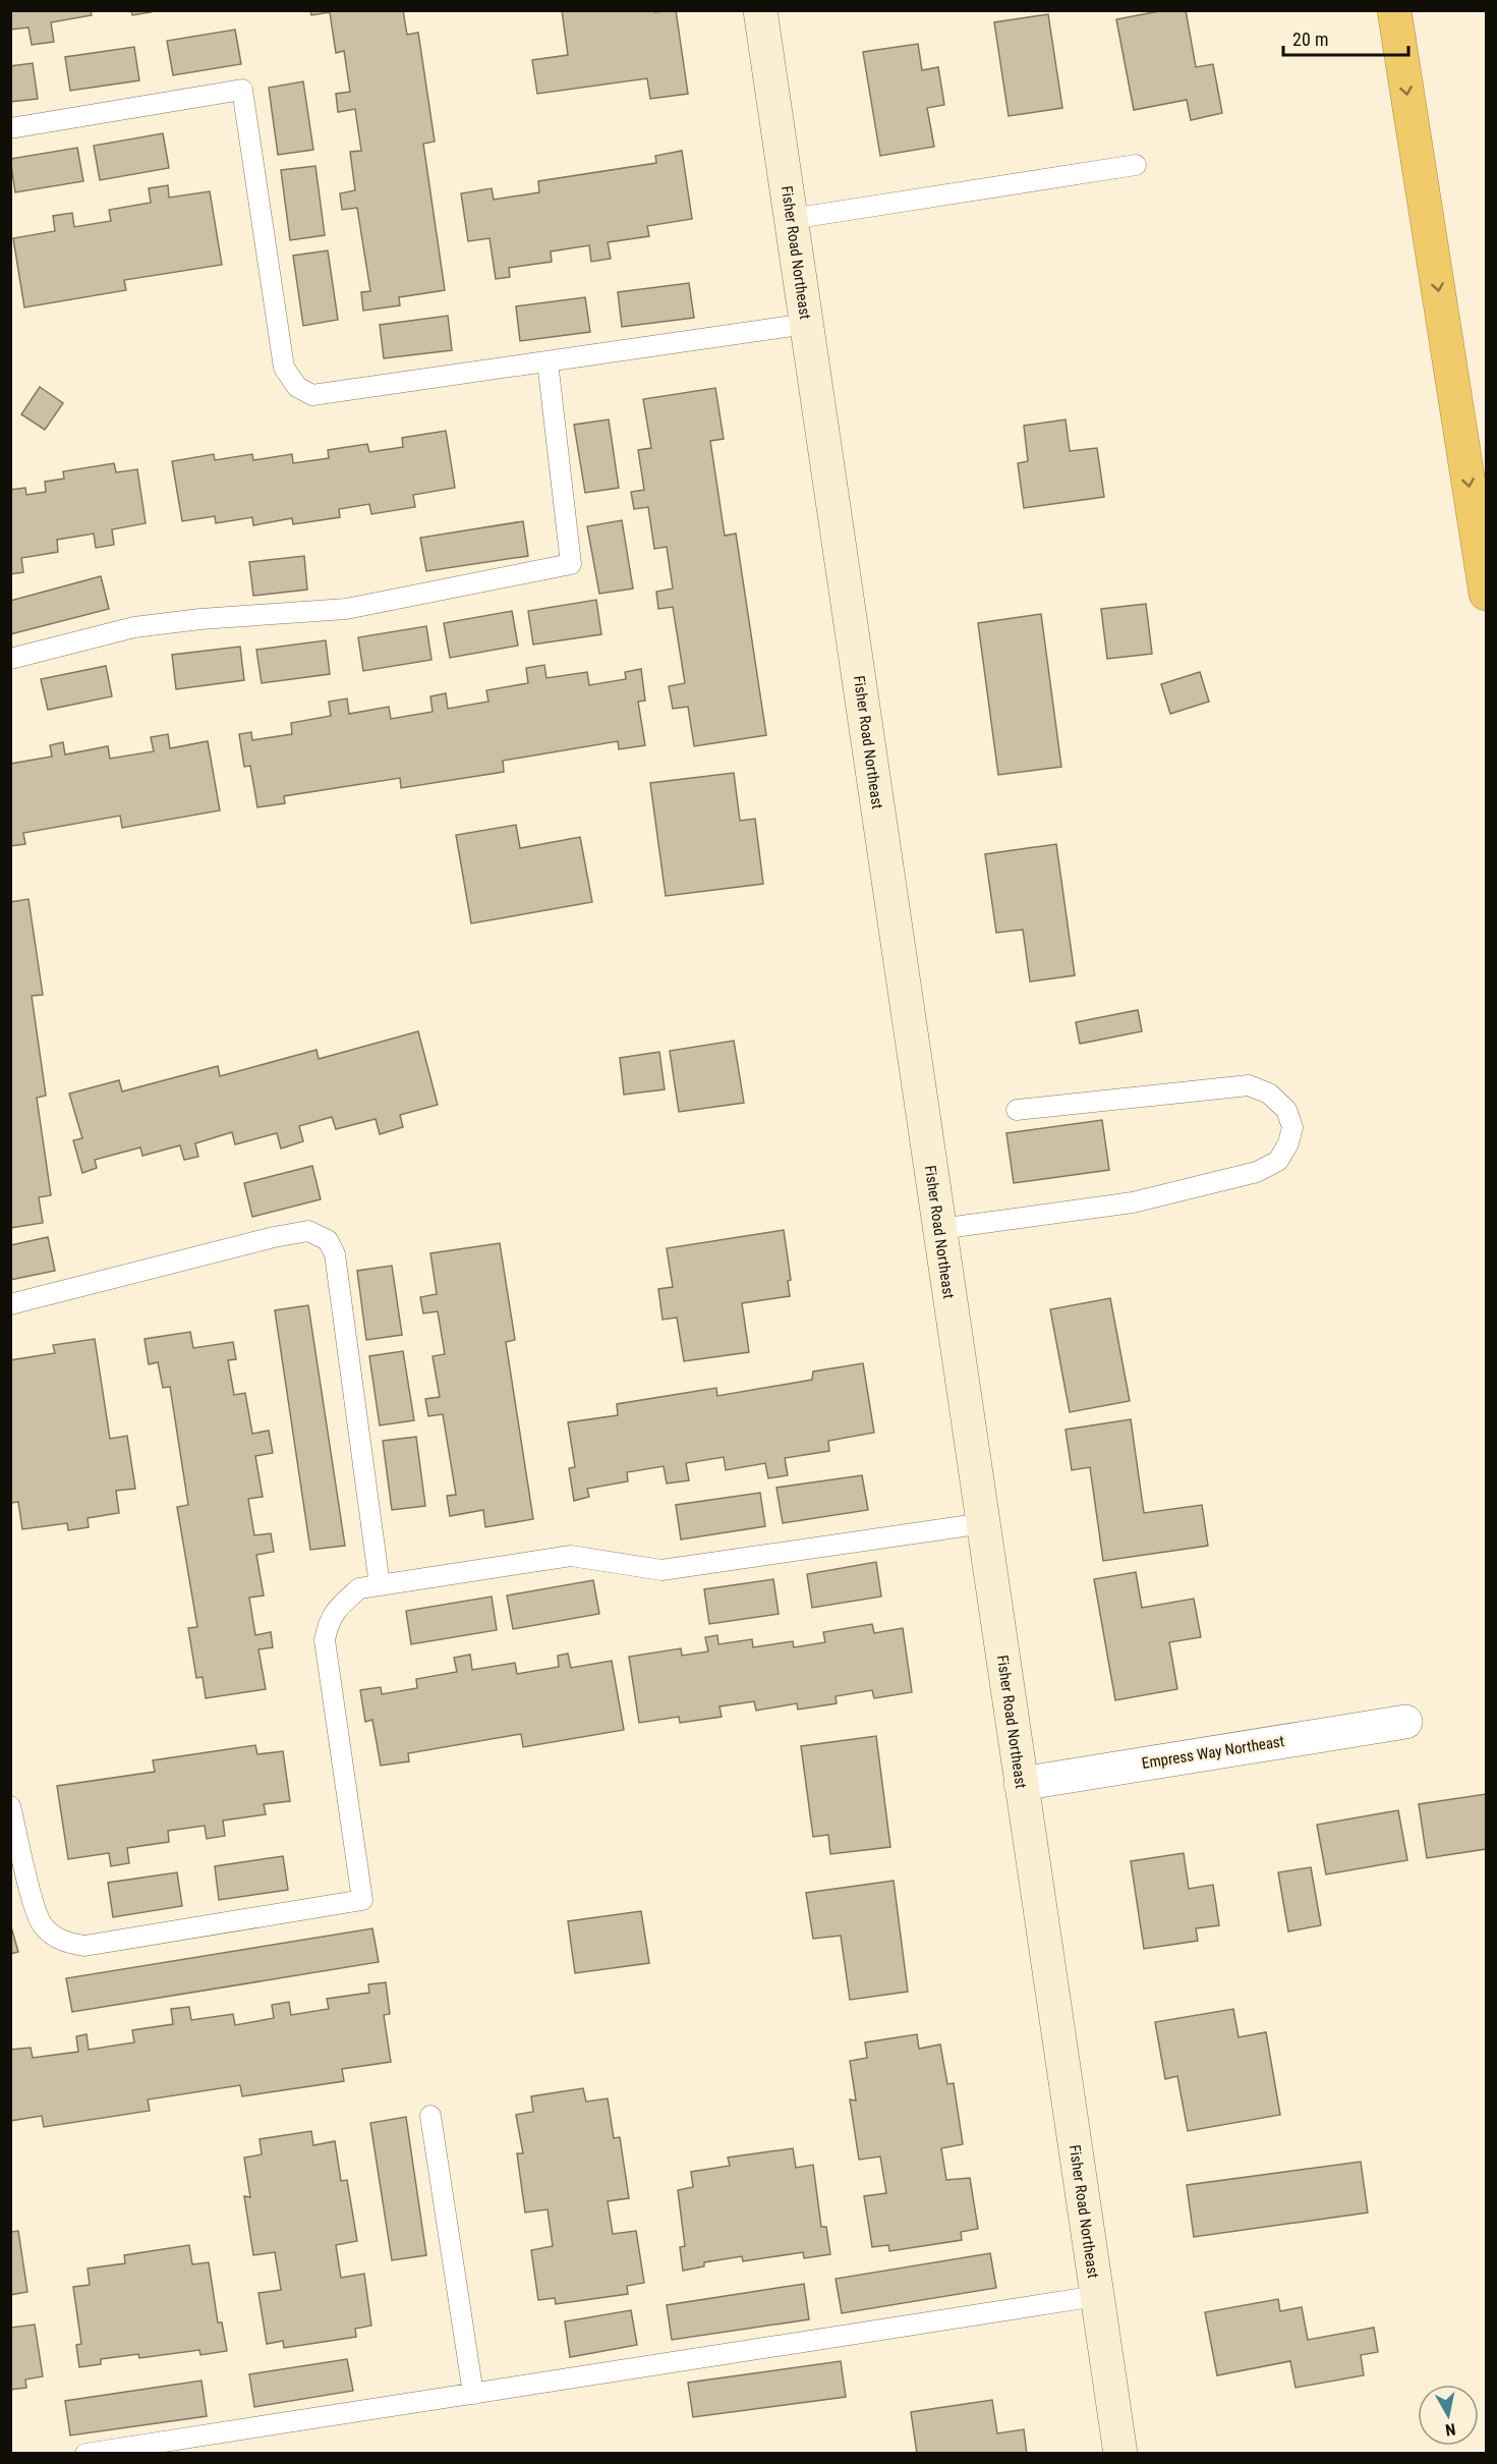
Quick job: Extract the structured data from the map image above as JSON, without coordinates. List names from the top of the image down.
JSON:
{
  "streets": {
    "street": ["Fisher Road Northeast", "Empress Way Northeast"]
  },
  "crossings": [
    ["Fisher Road Northeast", "Empress Way Northeast"]
  ],
  "scale_bar": "20 m",
  "north": "bottom"
}
